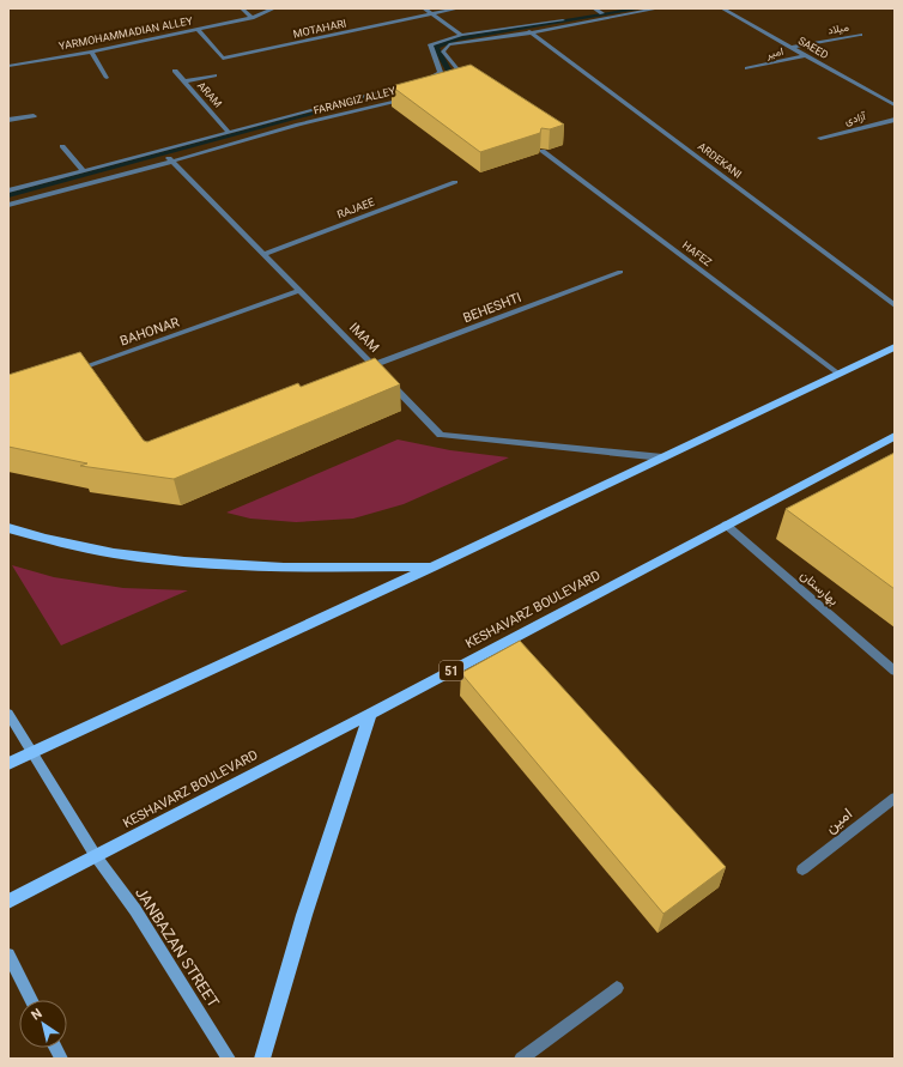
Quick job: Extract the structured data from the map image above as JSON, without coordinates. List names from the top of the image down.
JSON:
{
  "streets": {
    "main road": ["KESHAVARZ BOULEVARD", "51", "JANBAZAN STREET"],
    "street": [
      "MOTAHARI",
      "میلاد",
      "YARMOHAMMADIAN ALLEY",
      "SAEED",
      "امیر",
      "ARAM",
      "FARANGIZ ALLEY",
      "آزادی",
      "ARDEKANI",
      "RAJAEE",
      "HAFEZ",
      "BEHESHTI",
      "BAHONAR",
      "IMAM",
      "بهارستان",
      "امین"
    ]
  },
  "crossings": [
    ["MOTAHARI", "YARMOHAMMADIAN ALLEY"],
    ["میلاد", "SAEED"],
    ["SAEED", "امیر"],
    ["FARANGIZ ALLEY", "IMAM"],
    ["RAJAEE", "IMAM"],
    ["BEHESHTI", "IMAM"],
    ["BAHONAR", "IMAM"],
    ["بهارستان", "KESHAVARZ BOULEVARD"],
    ["KESHAVARZ BOULEVARD", "JANBAZAN STREET"]
  ],
  "north": "top left"
}
